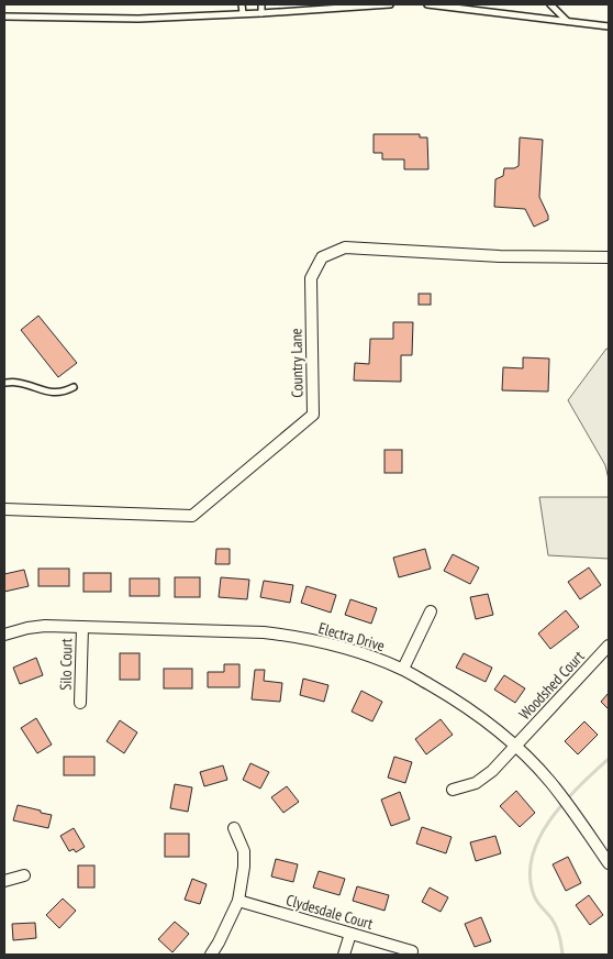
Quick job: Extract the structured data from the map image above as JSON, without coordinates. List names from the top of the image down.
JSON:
{
  "streets": {
    "street": [
      "Country Lane",
      "Electra Drive",
      "Silo Court",
      "Woodshed Court",
      "Clydesdale Court"
    ]
  },
  "crossings": [
    ["Electra Drive", "Silo Court"],
    ["Electra Drive", "Woodshed Court"]
  ]
}
